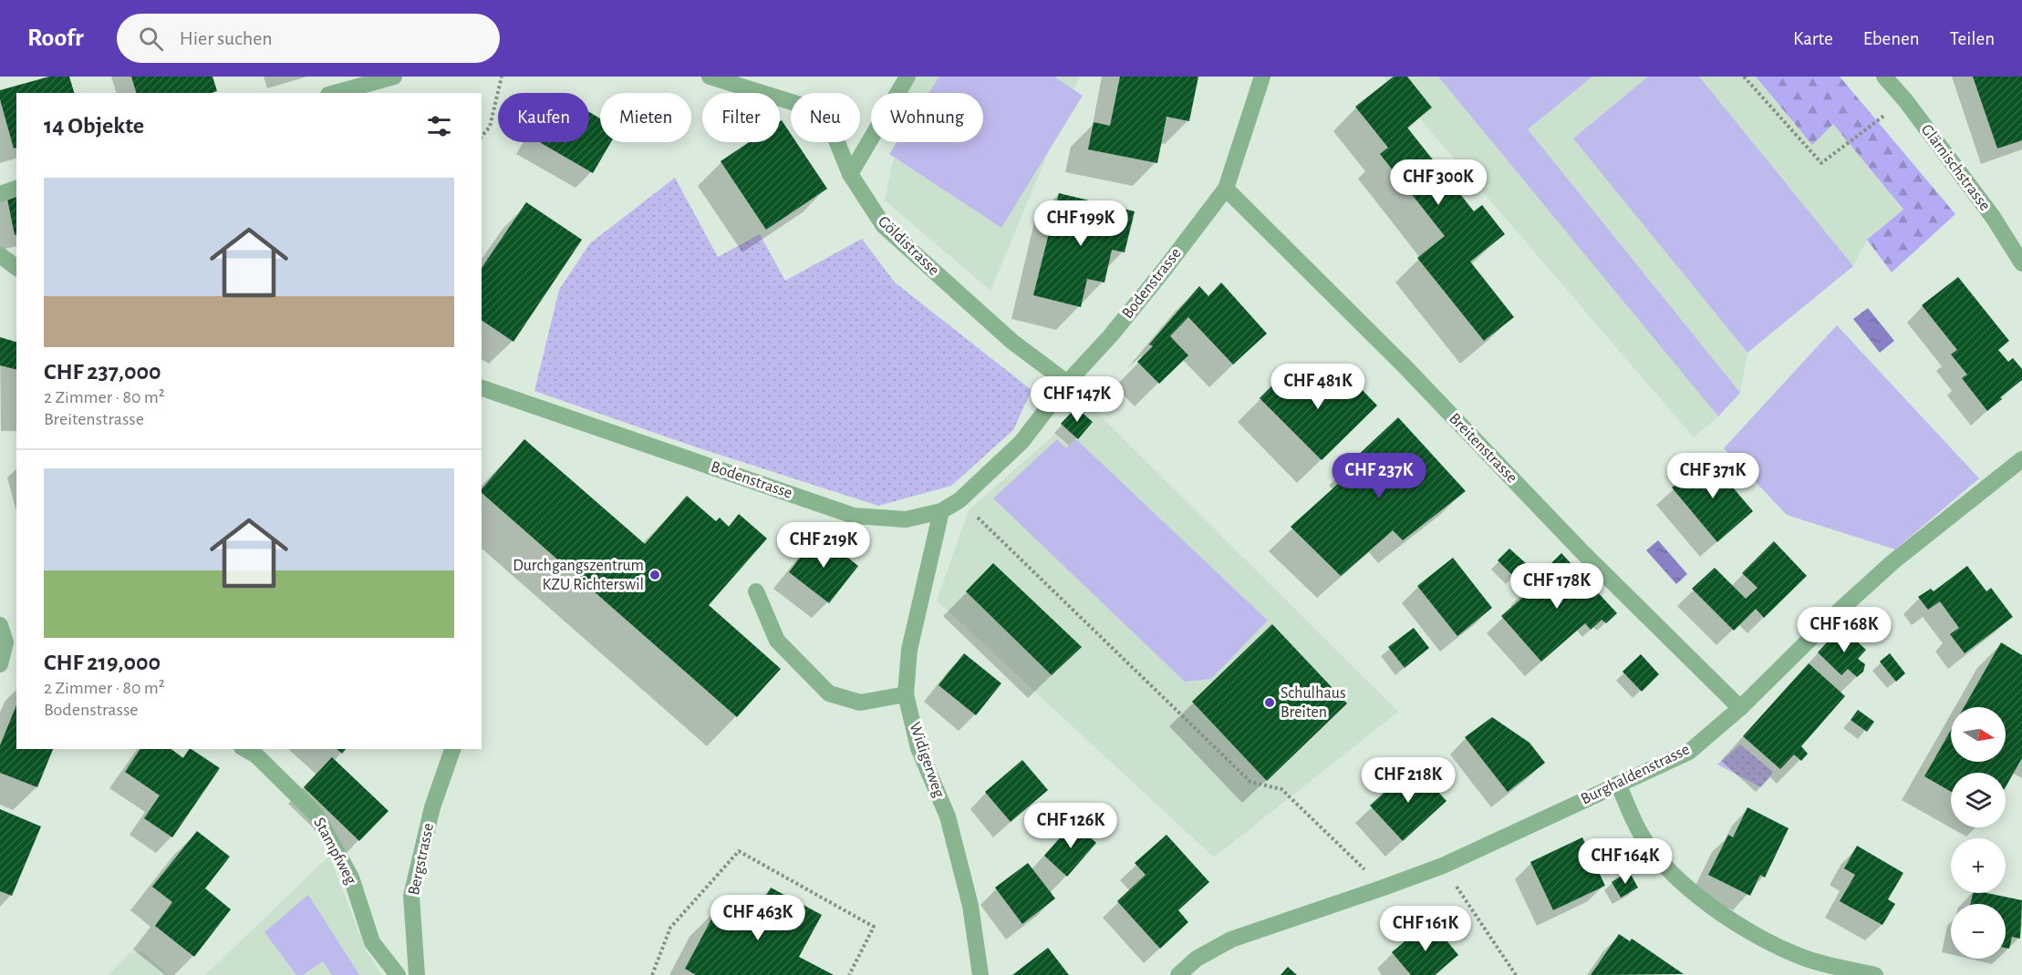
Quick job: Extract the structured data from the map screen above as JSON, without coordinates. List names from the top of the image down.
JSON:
{
  "streets": {
    "street": [
      "Glärnischstrasse",
      "Göldistrasse",
      "Bodenstrasse",
      "Breitenstrasse",
      "Widigerweg",
      "Burghaldenstrasse",
      "Stampfweg",
      "Bergstrasse"
    ]
  },
  "crossings": [
    ["Göldistrasse", "Bodenstrasse"],
    ["Bodenstrasse", "Breitenstrasse"],
    ["Bodenstrasse", "Widigerweg"],
    ["Breitenstrasse", "Burghaldenstrasse"]
  ],
  "places": ["Durchgangszentrum KZU Richterswil", "Schulhaus Breiten"],
  "north": "right",
  "page": {
    "header": "Roofr",
    "search": "Hier suchen",
    "nav": ["Karte", "Ebenen", "Teilen"],
    "chip": [
      "Kaufen",
      "Mieten",
      "Filter",
      "Neu",
      "Wohnung"
    ],
    "heading": "14 Objekte",
    "list": [
      {
        "name": "CHF 237,000",
        "note": "2 Zimmer · 80 m² · Breitenstrasse"
      },
      {
        "name": "CHF 219,000",
        "note": "2 Zimmer · 80 m² · Bodenstrasse"
      }
    ],
    "price": [
      "CHF 300K",
      "CHF 199K",
      "CHF 481K",
      "CHF 147K",
      "CHF 237K",
      "CHF 371K",
      "CHF 219K",
      "CHF 178K",
      "CHF 168K",
      "CHF 218K",
      "CHF 126K",
      "CHF 164K",
      "CHF 463K",
      "CHF 161K"
    ],
    "map_buttons": ["+", "−"]
  }
}
